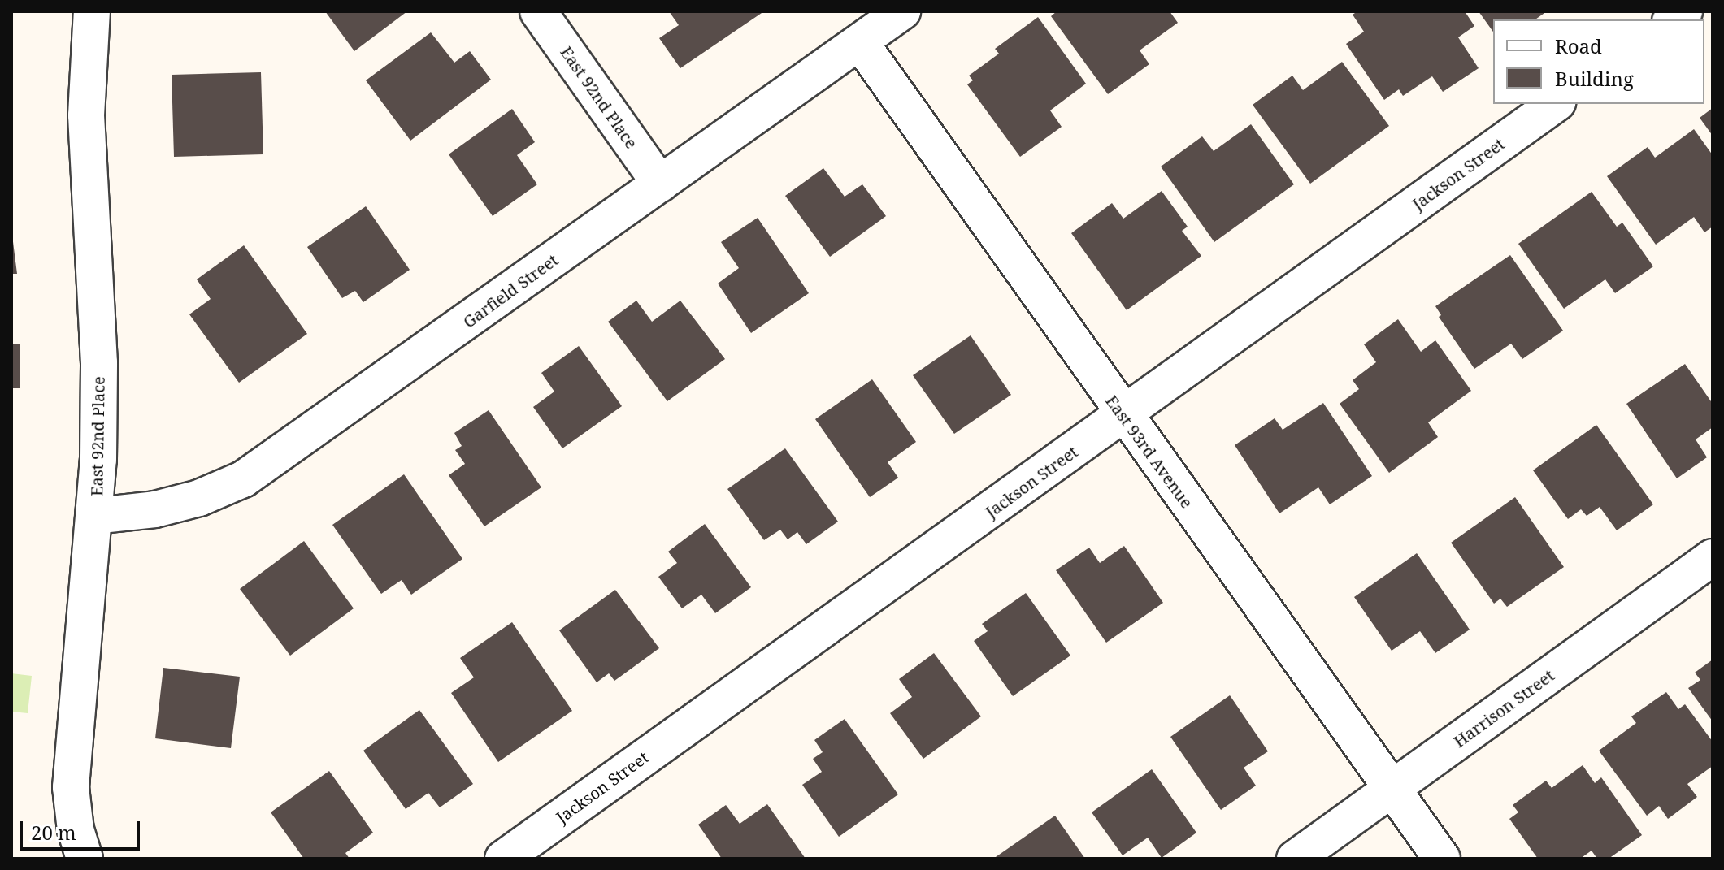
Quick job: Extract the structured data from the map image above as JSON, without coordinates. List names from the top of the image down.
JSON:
{
  "streets": {
    "street": [
      "East 92nd Place",
      "Jackson Street",
      "Garfield Street",
      "East 93rd Avenue",
      "Harrison Street"
    ]
  },
  "crossings": [
    ["East 92nd Place", "Garfield Street"],
    ["Jackson Street", "East 93rd Avenue"],
    ["Garfield Street", "East 93rd Avenue"],
    ["East 93rd Avenue", "Harrison Street"]
  ],
  "legend": ["Road", "Building"],
  "scale_bar": "20 m"
}
